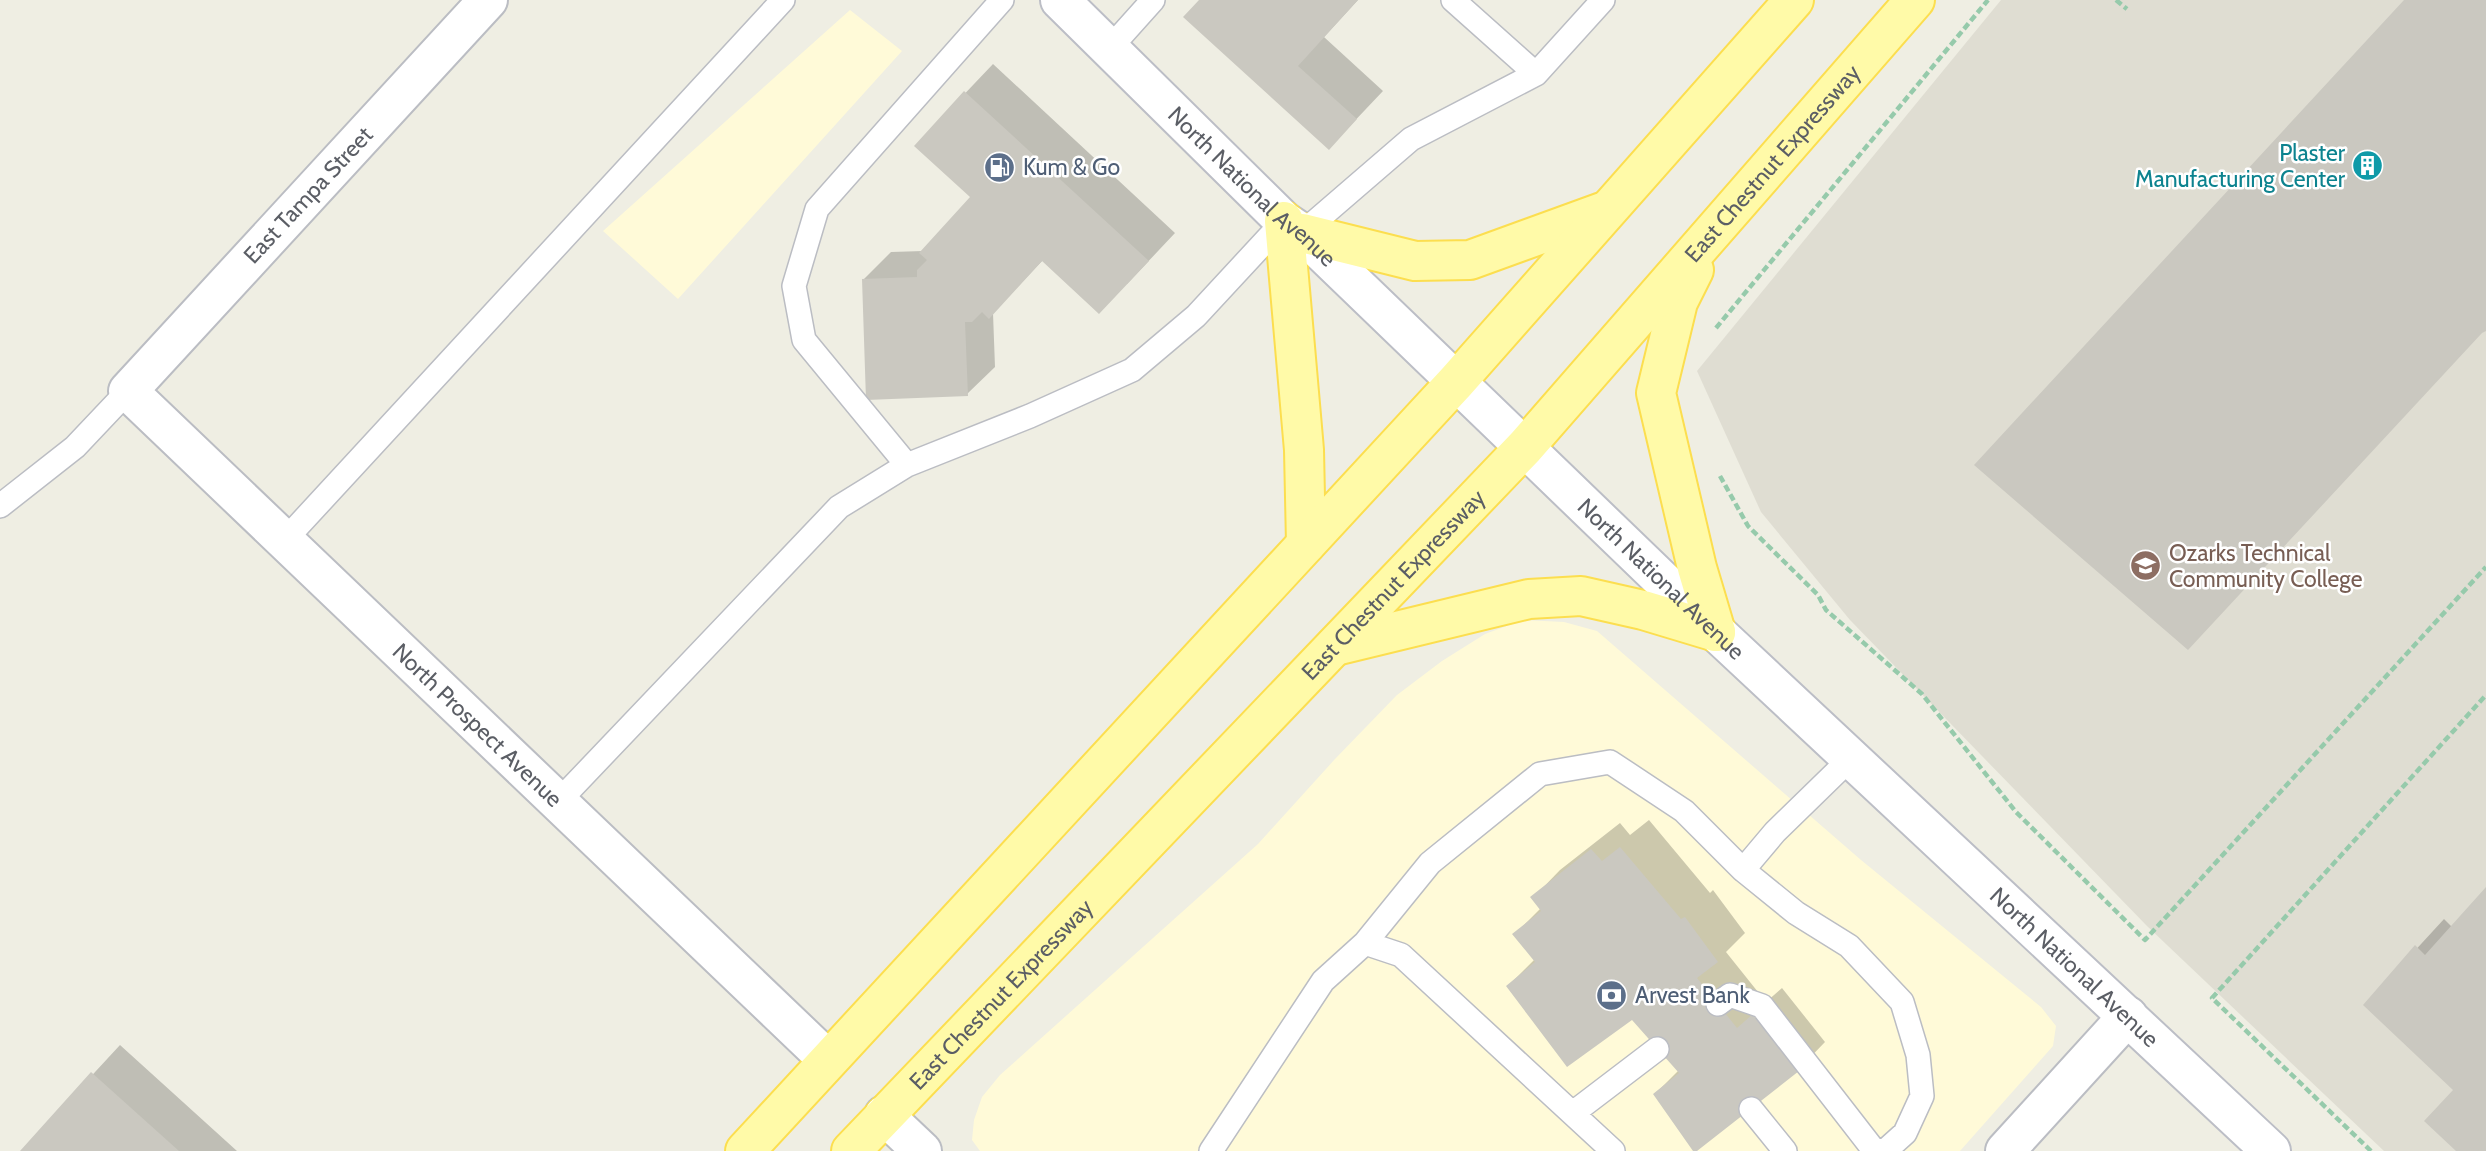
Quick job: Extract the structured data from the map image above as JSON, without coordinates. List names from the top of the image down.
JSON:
{
  "streets": {
    "main road": ["East Chestnut Expressway"],
    "street": ["North National Avenue", "East Tampa Street", "North Prospect Avenue"]
  },
  "crossings": [
    ["East Chestnut Expressway", "North National Avenue"],
    ["East Tampa Street", "North Prospect Avenue"]
  ],
  "places": {
    "building": ["Plaster Manufacturing Center"],
    "fuel station": ["Kum & Go"],
    "school or university": ["Ozarks Technical Community College"],
    "bank": ["Arvest Bank"]
  }
}
